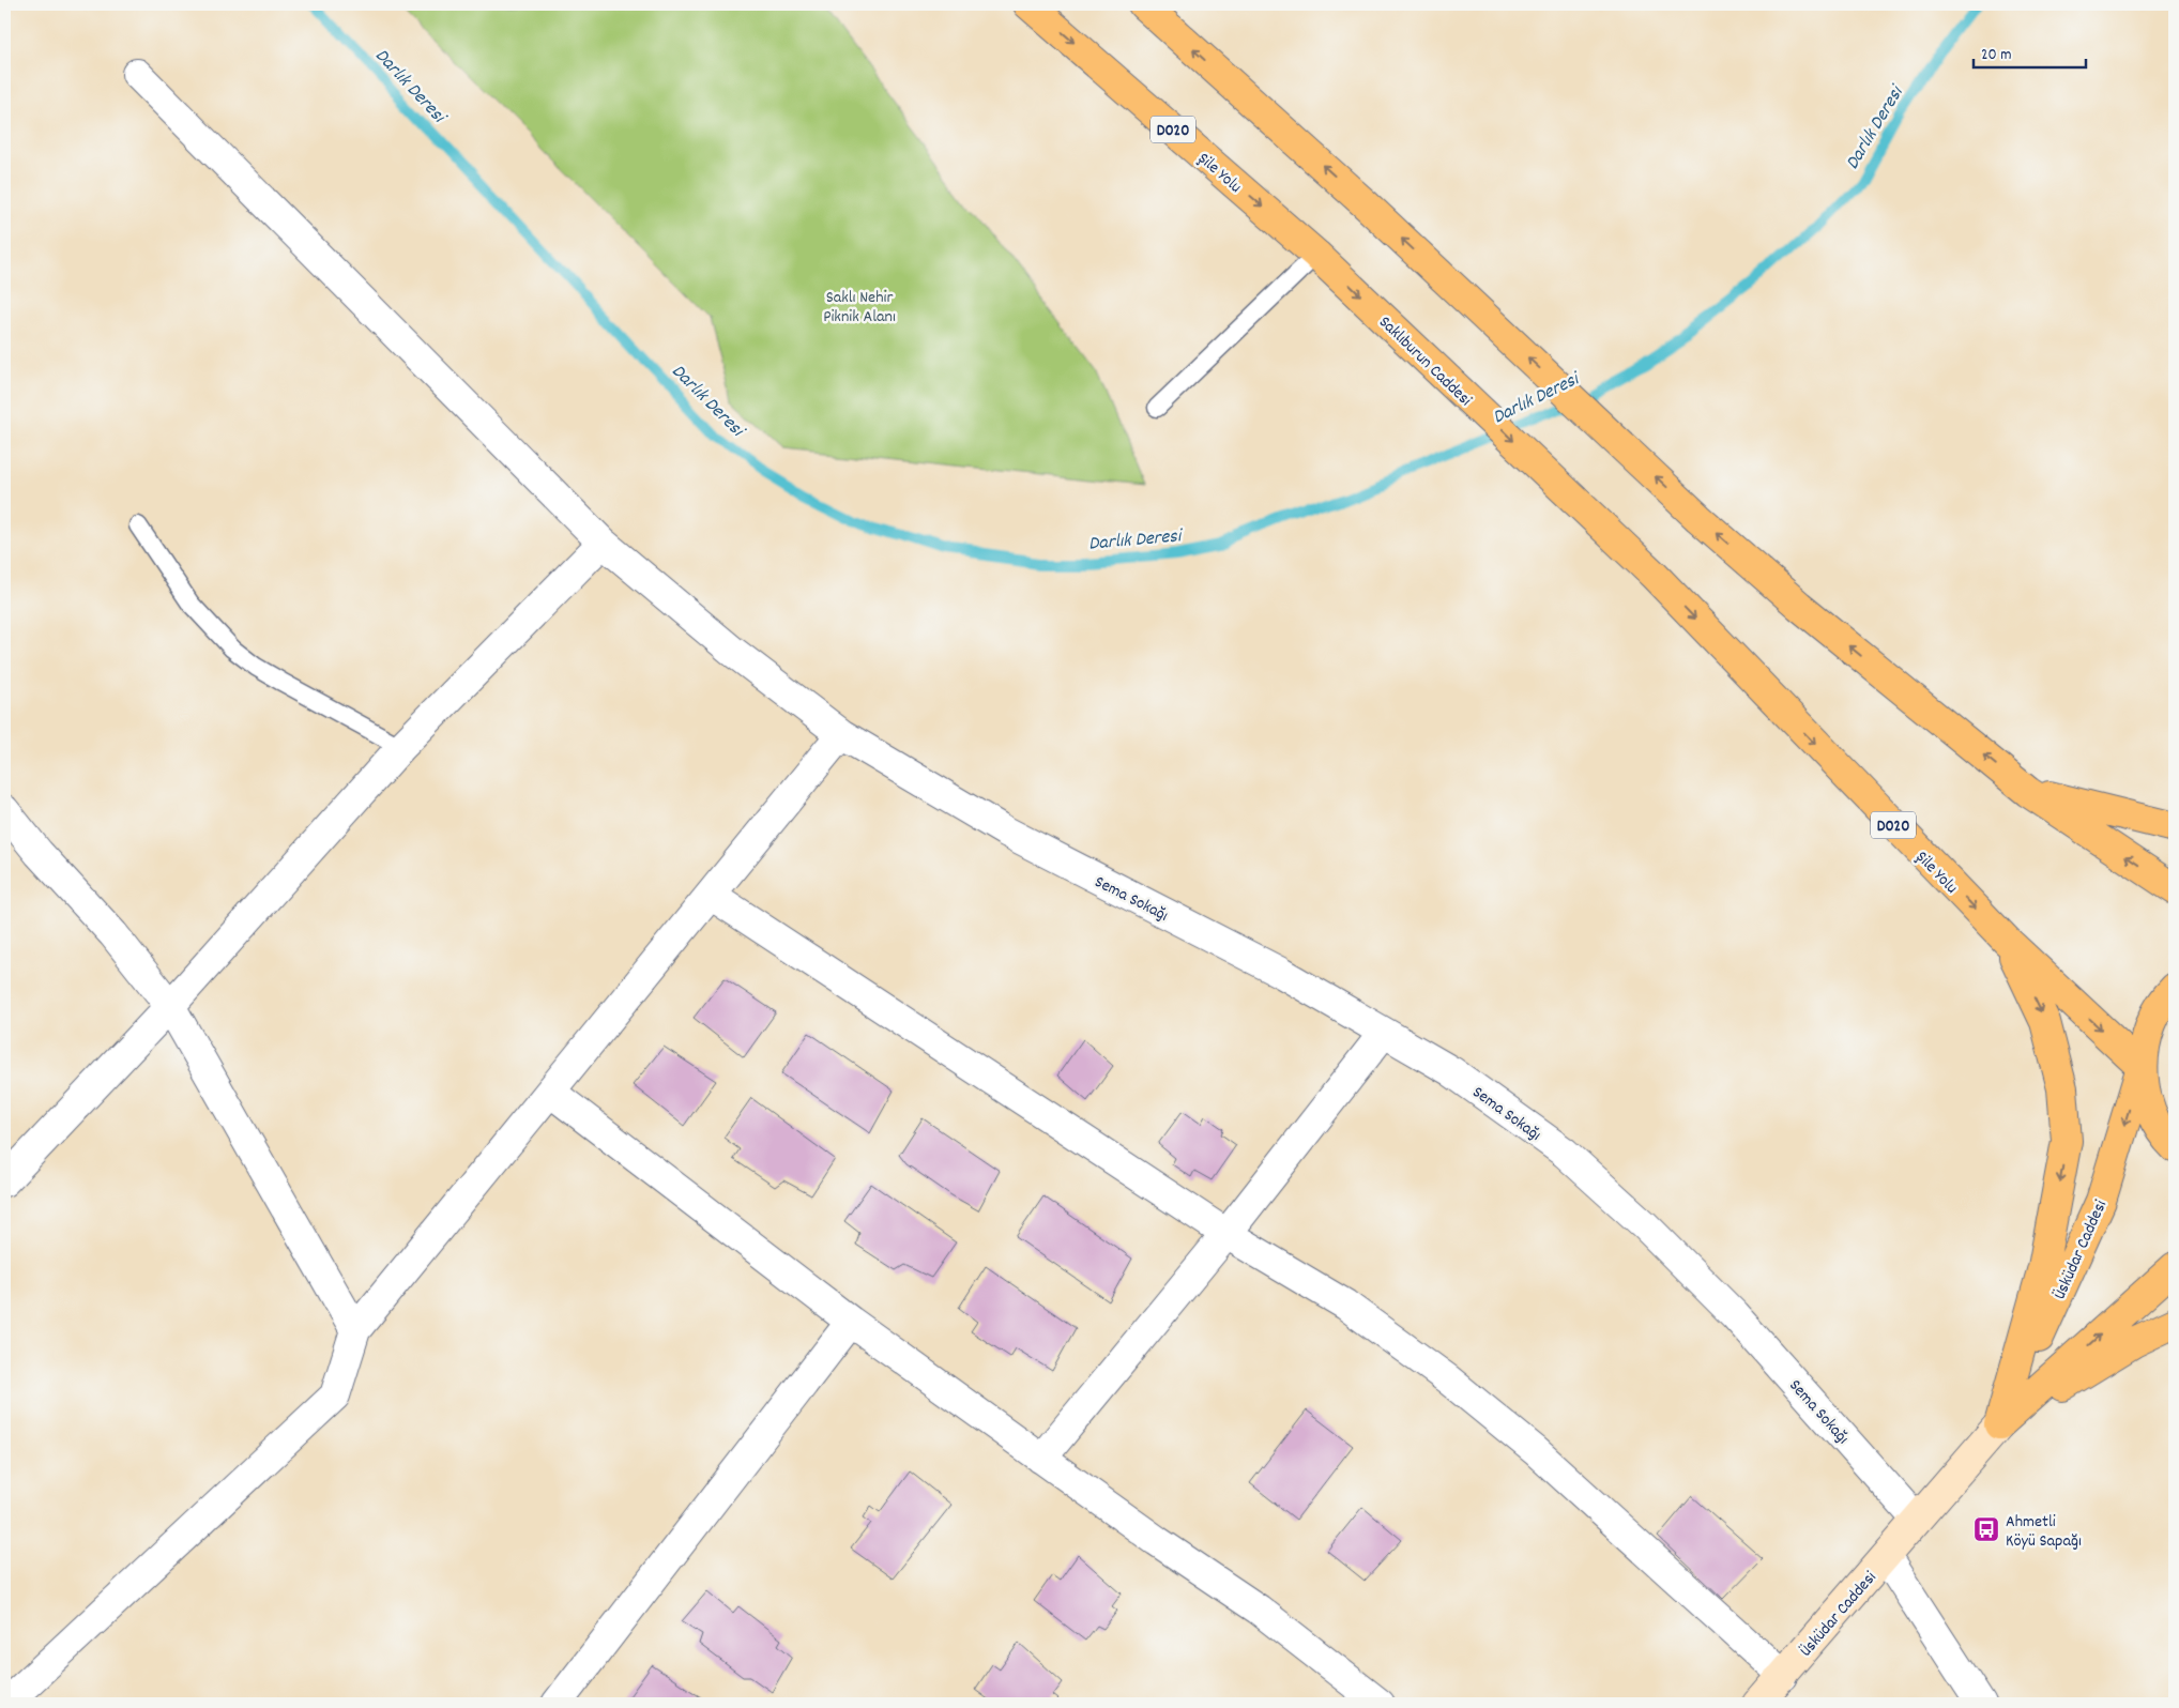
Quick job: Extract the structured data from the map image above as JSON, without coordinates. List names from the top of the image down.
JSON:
{
  "streets": {
    "highway": [
      "D020",
      "Şile Yolu",
      "Saklıburun Caddesi",
      "Üsküdar Caddesi"
    ],
    "street": ["Sema Sokağı"]
  },
  "crossings": [
    ["Şile Yolu", "Saklıburun Caddesi"],
    ["Şile Yolu", "Üsküdar Caddesi"],
    ["Sema Sokağı", "Üsküdar Caddesi"]
  ],
  "water": ["Darlık Deresi"],
  "parks": ["Saklı Nehir Piknik Alanı"],
  "places": {
    "bus stop": ["Ahmetli Köyü Sapağı"]
  },
  "scale_bar": "20 m"
}
